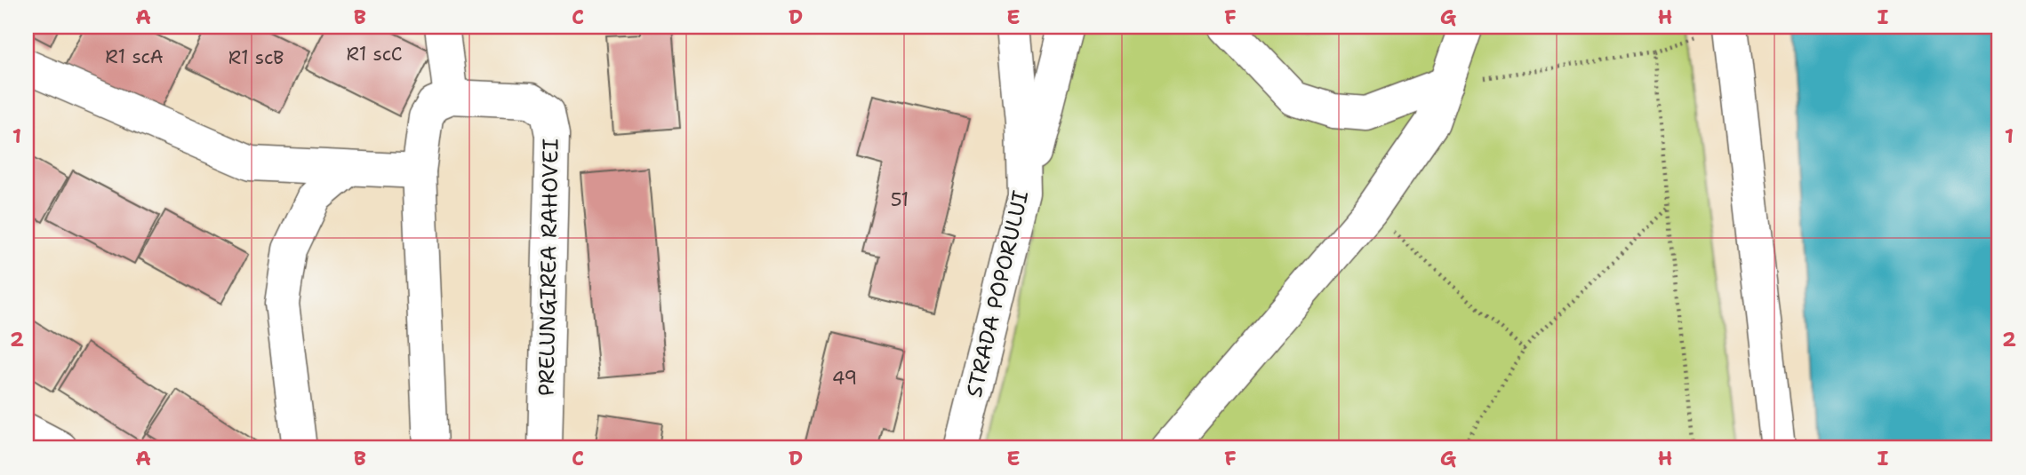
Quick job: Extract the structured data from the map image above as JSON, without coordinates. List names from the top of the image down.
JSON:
{
  "streets": {
    "street": ["PRELUNGIREA RAHOVEI", "STRADA POPORULUI"]
  },
  "house_numbers": [
    "R1 scC",
    "R1 scA",
    "R1 scB",
    "51",
    "49"
  ],
  "grid": {
    "columns": [
      "A",
      "B",
      "C",
      "D",
      "E",
      "F",
      "G",
      "H",
      "I"
    ],
    "rows": ["1", "2"]
  }
}
